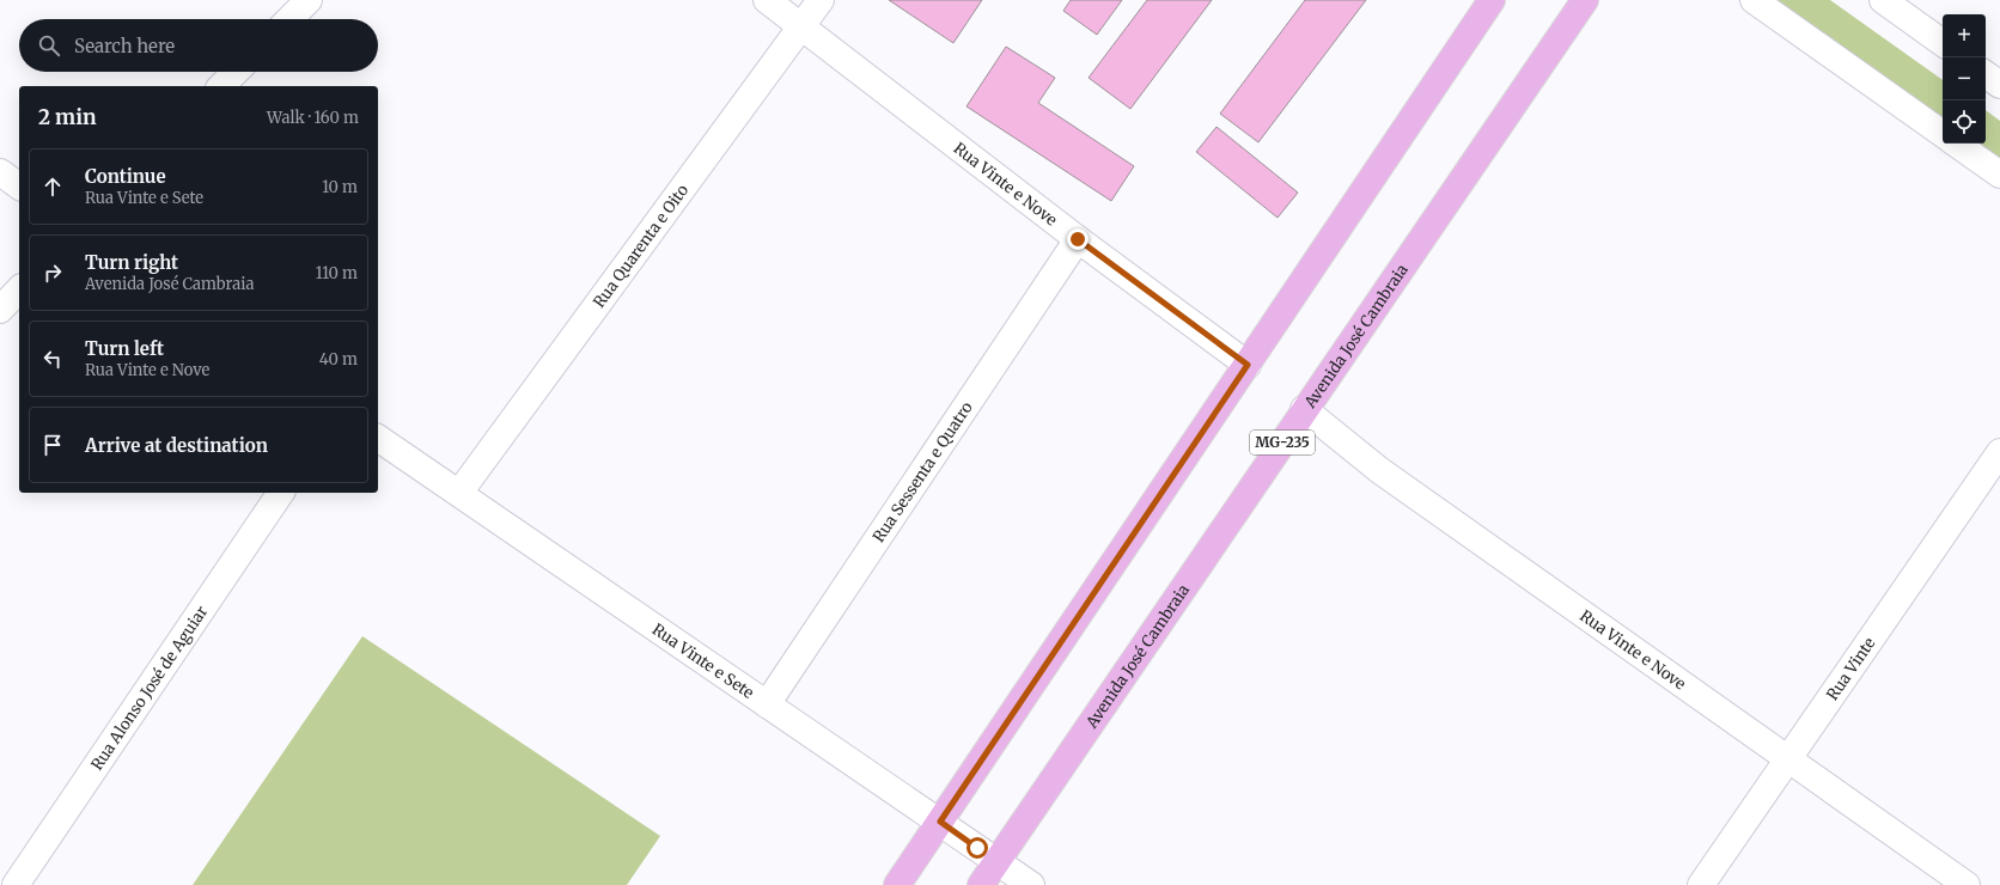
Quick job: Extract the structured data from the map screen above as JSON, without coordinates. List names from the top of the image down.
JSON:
{
  "streets": {
    "main road": ["Avenida José Cambraia", "MG-235"],
    "street": [
      "Rua Vinte e Nove",
      "Rua Quarenta e Oito",
      "Rua Sessenta e Quatro",
      "Rua Vinte e Sete",
      "Rua Vinte",
      "Rua Alonso José de Aguiar"
    ]
  },
  "crossings": [
    ["Rua Vinte e Nove", "Rua Quarenta e Oito"],
    ["Rua Vinte e Nove", "Avenida José Cambraia"],
    ["Rua Vinte e Nove", "Rua Sessenta e Quatro"],
    ["Rua Vinte e Nove", "Rua Vinte"],
    ["Rua Quarenta e Oito", "Rua Vinte e Sete"],
    ["Avenida José Cambraia", "Rua Vinte e Sete"],
    ["Rua Sessenta e Quatro", "Rua Vinte e Sete"]
  ],
  "page": {
    "map_buttons": ["+", "−"],
    "search": "Search here",
    "heading": ["2 min", "Walk · 160 m"],
    "list": [
      ["Continue", "Rua Vinte e Sete", "10 m"],
      ["Turn right", "Avenida José Cambraia", "110 m"],
      ["Turn left", "Rua Vinte e Nove", "40 m"],
      "Arrive at destination"
    ]
  }
}
